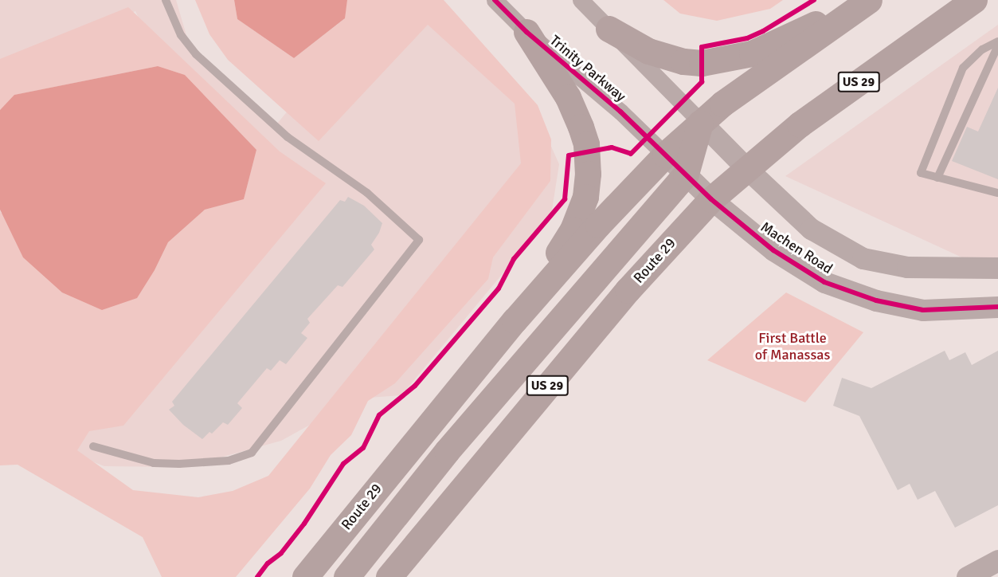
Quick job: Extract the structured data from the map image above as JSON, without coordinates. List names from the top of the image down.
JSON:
{
  "streets": {
    "main road": ["US 29", "Route 29"],
    "street": ["Trinity Parkway", "Machen Road"]
  },
  "crossings": [
    ["Trinity Parkway", "Machen Road"],
    ["Trinity Parkway", "Route 29"],
    ["Machen Road", "Route 29"]
  ],
  "parks": ["First Battle of Manassas"]
}
